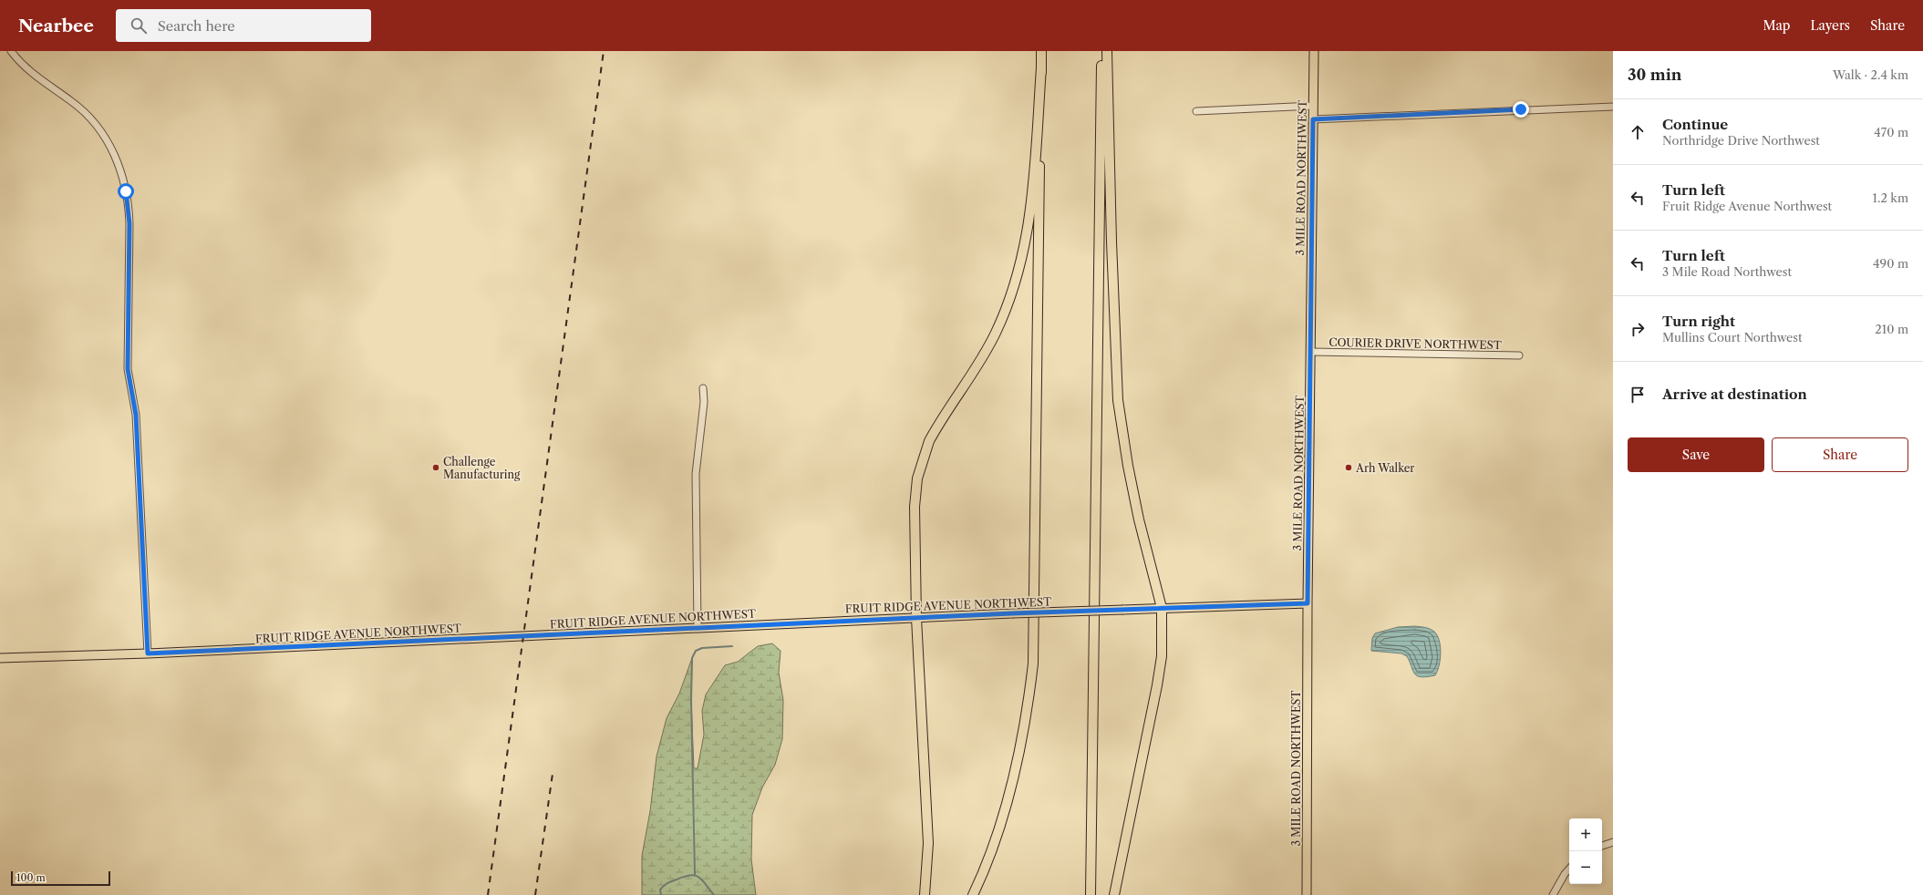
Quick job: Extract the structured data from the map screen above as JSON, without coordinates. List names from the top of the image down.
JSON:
{
  "streets": {
    "main road": ["3 MILE ROAD NORTHWEST", "FRUIT RIDGE AVENUE NORTHWEST"],
    "street": ["COURIER DRIVE NORTHWEST"]
  },
  "crossings": [
    ["3 MILE ROAD NORTHWEST", "COURIER DRIVE NORTHWEST"],
    ["3 MILE ROAD NORTHWEST", "FRUIT RIDGE AVENUE NORTHWEST"]
  ],
  "places": ["Challenge Manufacturing", "Arh Walker"],
  "scale_bar": "100 m",
  "page": {
    "header": "Nearbee",
    "search": "Search here",
    "nav": ["Map", "Layers", "Share"],
    "heading": ["30 min", "Walk · 2.4 km"],
    "list": [
      ["Continue", "Northridge Drive Northwest", "470 m"],
      ["Turn left", "Fruit Ridge Avenue Northwest", "1.2 km"],
      ["Turn left", "3 Mile Road Northwest", "490 m"],
      ["Turn right", "Mullins Court Northwest", "210 m"],
      "Arrive at destination"
    ],
    "buttons": ["Save", "Share"],
    "map_buttons": ["+", "−"],
    "scale": "100 m"
  }
}
